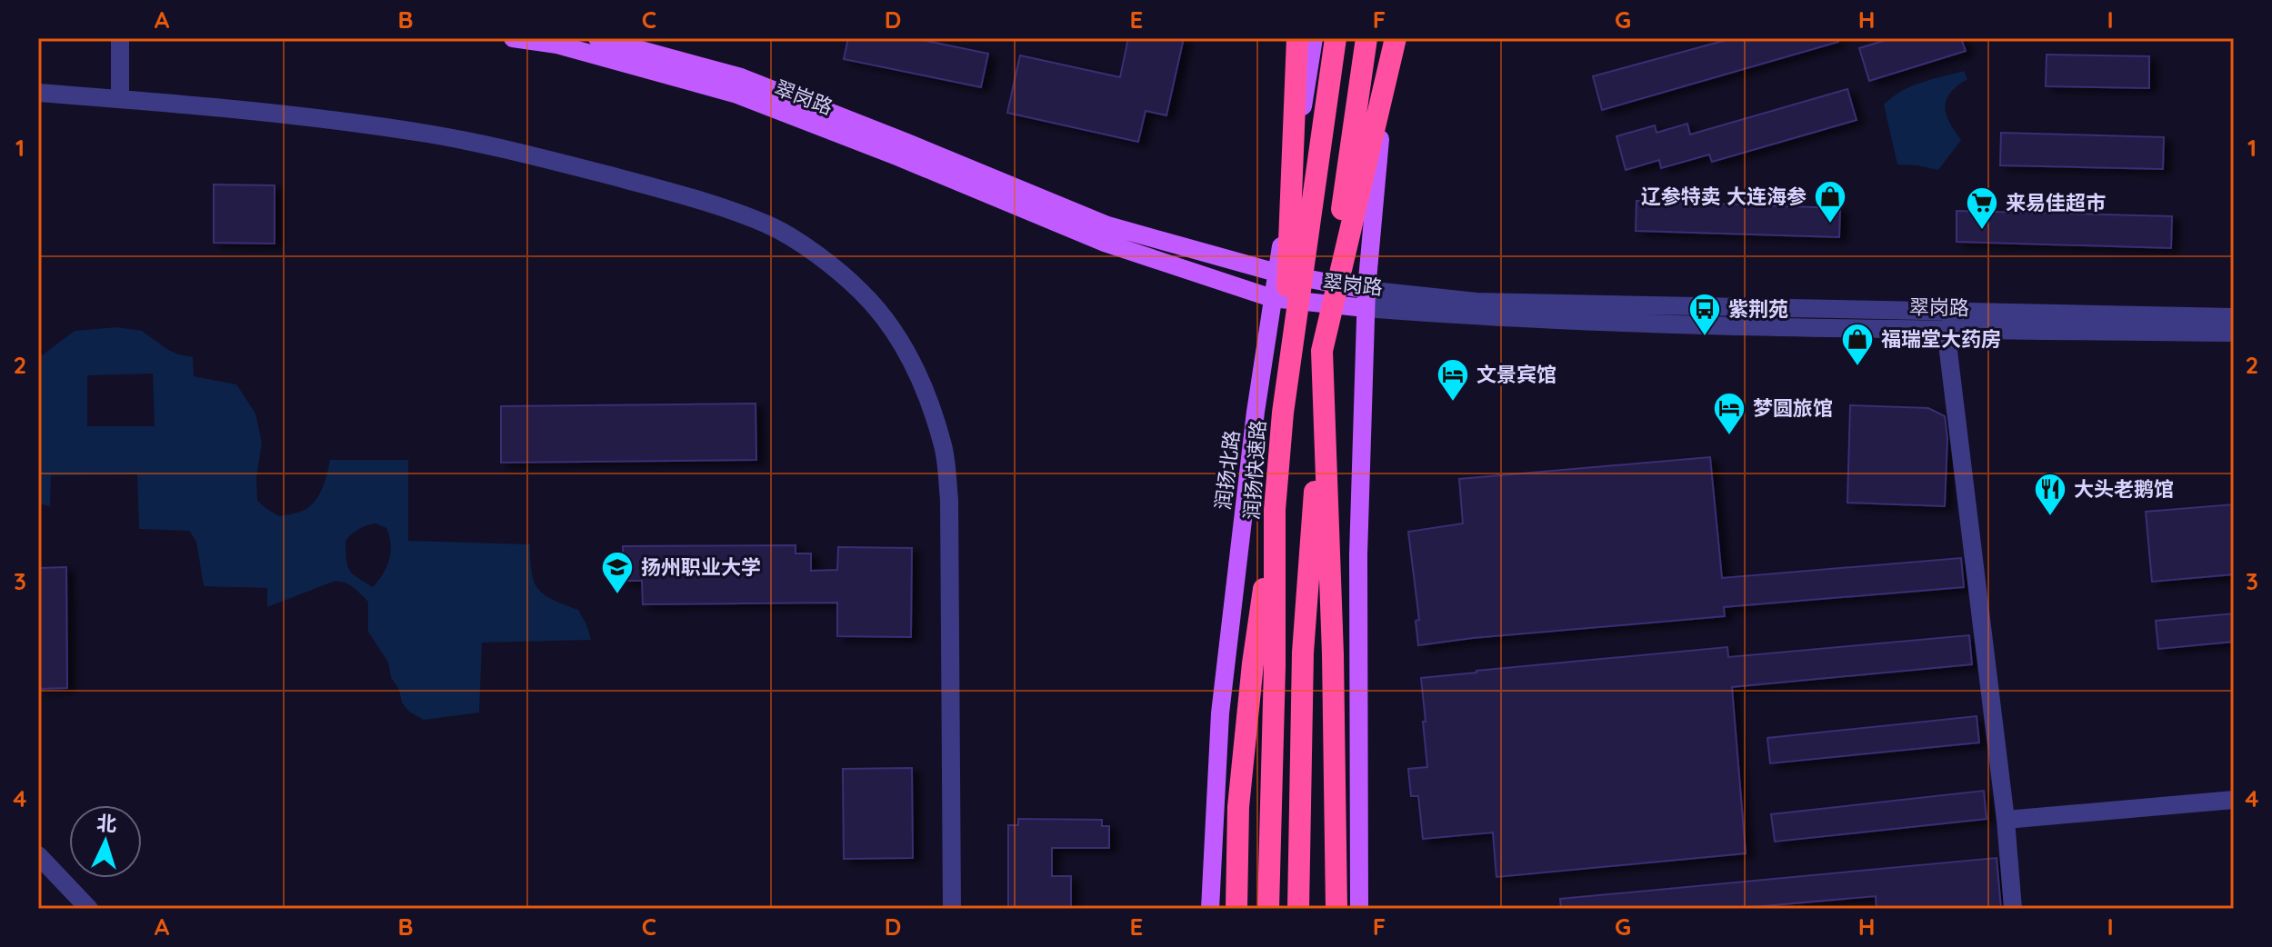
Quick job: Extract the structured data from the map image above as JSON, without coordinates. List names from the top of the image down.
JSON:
{
  "streets": {
    "highway": ["润扬快速路"],
    "main road": ["翠岗路", "润扬北路"]
  },
  "crossings": [
    ["翠岗路", "润扬北路"]
  ],
  "places": {
    "shop": ["辽参特卖 大连海参", "福瑞堂大药房"],
    "supermarket": ["来易佳超市"],
    "bus stop": ["紫荆苑"],
    "hotel": ["文景宾馆", "梦圆旅馆"],
    "restaurant": ["大头老鹅馆"],
    "school or university": ["扬州职业大学"]
  },
  "north": "top",
  "grid": {
    "columns": [
      "A",
      "B",
      "C",
      "D",
      "E",
      "F",
      "G",
      "H",
      "I"
    ],
    "rows": [
      "1",
      "2",
      "3",
      "4"
    ]
  }
}
